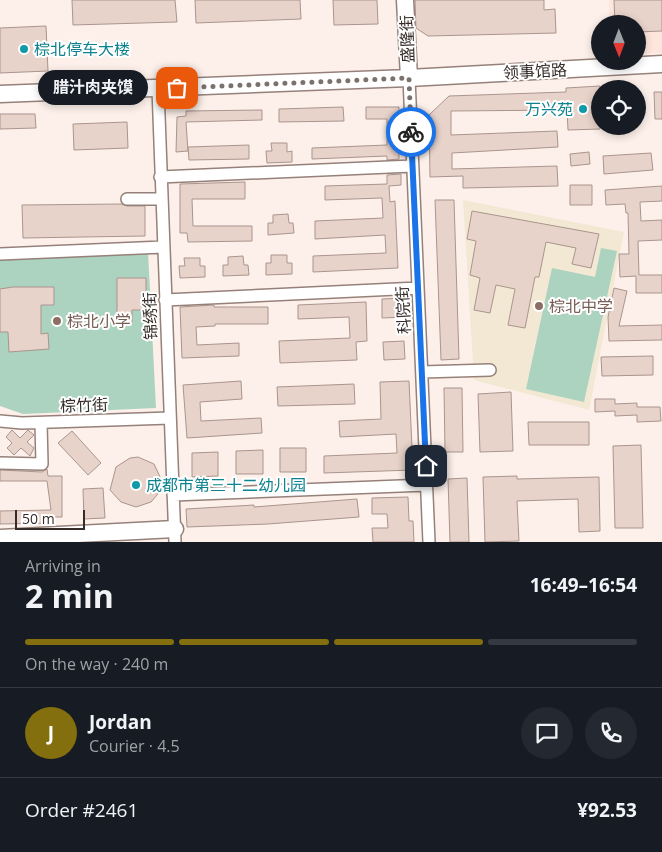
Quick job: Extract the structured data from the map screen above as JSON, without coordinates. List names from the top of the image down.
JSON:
{
  "streets": {
    "main road": ["盛隆街", "领事馆路"],
    "street": ["科院街", "锦绣街", "棕竹街"]
  },
  "crossings": [
    ["盛隆街", "领事馆路"],
    ["盛隆街", "科院街"],
    ["领事馆路", "科院街"],
    ["领事馆路", "锦绣街"],
    ["锦绣街", "棕竹街"]
  ],
  "places": [
    "棕北停车大楼",
    "腊汁肉夹馍",
    "万兴苑",
    "棕北中学",
    "棕北小学",
    "成都市第三十二幼儿园"
  ],
  "scale_bar": "50 m",
  "north": "bottom",
  "page": {
    "bubble": "腊汁肉夹馍",
    "scale": "50 m",
    "heading": ["2 min", "Arriving in", "16:49–16:54"],
    "panel": [
      "Jordan",
      "Courier · 4.5",
      "Order #2461",
      "¥92.53"
    ],
    "bar": "On the way · 240 m",
    "round": "J"
  }
}
